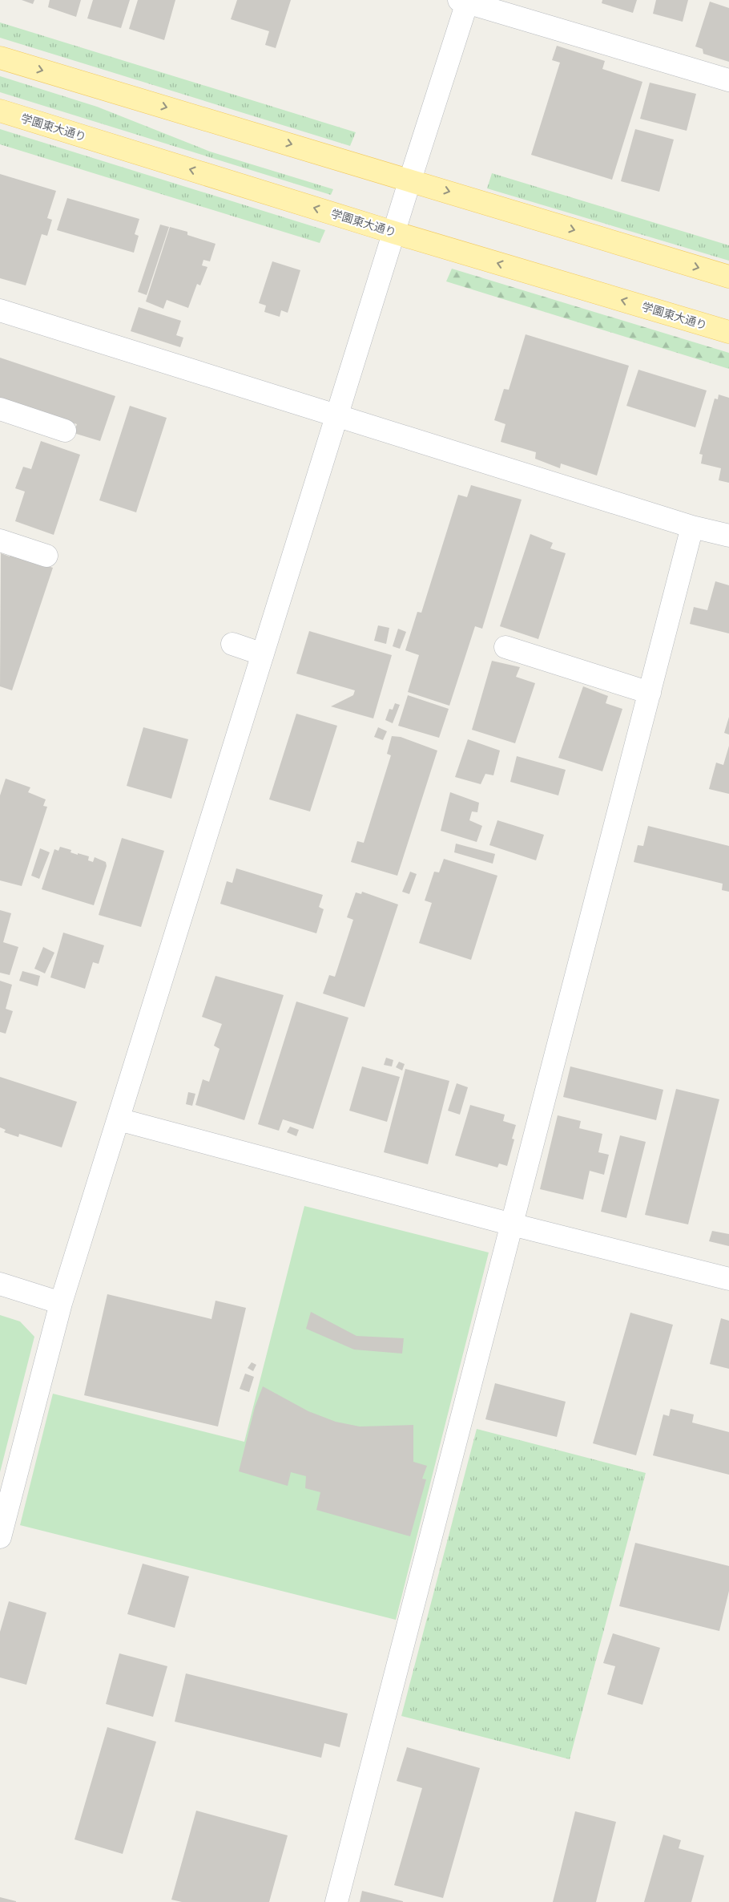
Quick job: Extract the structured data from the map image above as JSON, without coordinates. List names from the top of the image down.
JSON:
{
  "streets": {
    "main road": ["学園東大通り"]
  }
}
